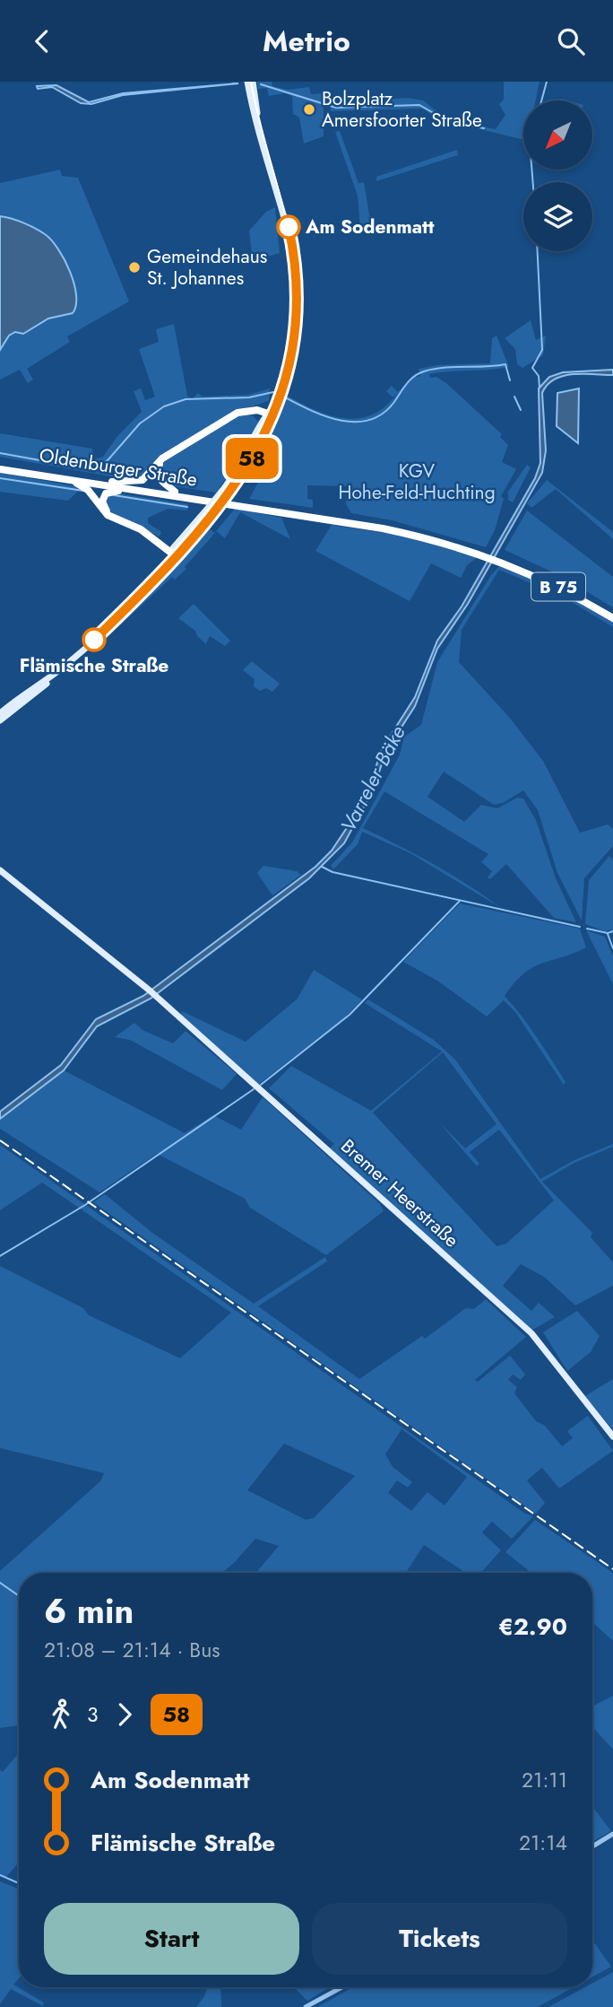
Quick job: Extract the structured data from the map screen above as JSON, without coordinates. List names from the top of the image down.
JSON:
{
  "streets": {
    "highway": ["Oldenburger Straße", "B 75"],
    "main road": ["Bremer Heerstraße"]
  },
  "crossings": [
    ["Oldenburger Straße", "B 75"]
  ],
  "water": ["Varreler Bäke"],
  "parks": ["KGV Hohe-Feld-Huchting"],
  "places": [
    "Bolzplatz Amersfoorter Straße",
    "Am Sodenmatt",
    "Gemeindehaus St. Johannes",
    "Flämische Straße"
  ],
  "lines": ["bus line 58"],
  "north": "bottom left",
  "page": {
    "header": "Metrio",
    "on_map": "58",
    "heading": ["6 min", "21:08 – 21:14 · Bus", "€2.90"],
    "legs": ["3", "58"],
    "list": [
      {
        "name": "Am Sodenmatt",
        "value": "21:11"
      },
      {
        "name": "Flämische Straße",
        "value": "21:14"
      }
    ],
    "buttons": ["Start", "Tickets"]
  }
}
